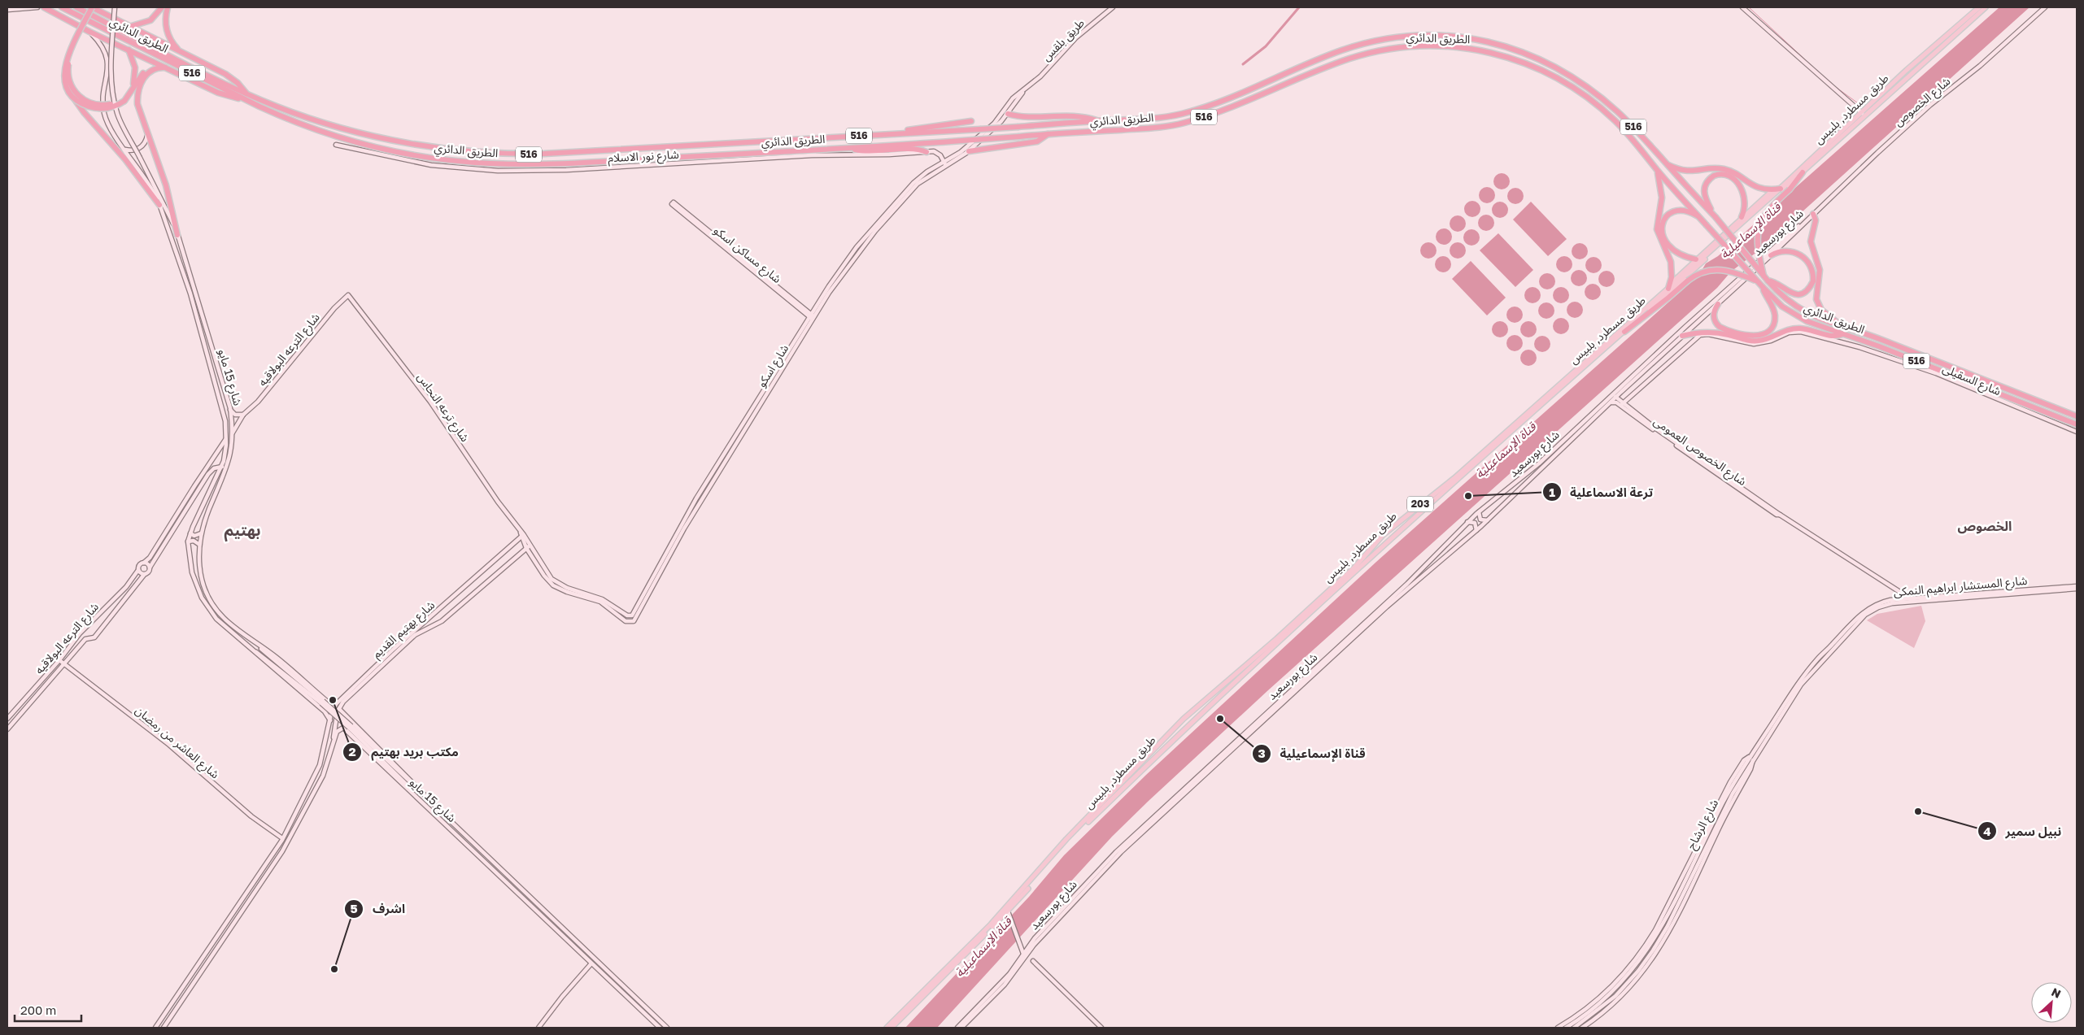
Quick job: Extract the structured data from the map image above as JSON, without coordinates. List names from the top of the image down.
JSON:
{
  "streets": {
    "highway": ["الطريق الدائري", "516"],
    "main road": [
      "طريق بلقس",
      "شارع الخصوص",
      "طريق مسطرد, بلبيس",
      "شارع نور الاسلام",
      "شارع بورسعيد",
      "شارع مساكن اسكو",
      "شارع الترعه البولاقيه",
      "شارع اسكو",
      "شارع 15 مايو",
      "شارع السقيلى",
      "شارع ترعه النحاس",
      "شارع الخصوص العمومى",
      "203",
      "شارع المستشار ابراهيم النمكى",
      "شارع بهتيم القديم",
      "شارع العاشر من رمضان",
      "شارع الرشاح"
    ]
  },
  "crossings": [
    ["شارع الخصوص", "شارع بورسعيد"],
    ["شارع نور الاسلام", "شارع اسكو"],
    ["شارع بورسعيد", "شارع الخصوص العمومى"],
    ["شارع مساكن اسكو", "شارع اسكو"],
    ["شارع الترعه البولاقيه", "شارع 15 مايو"],
    ["شارع الترعه البولاقيه", "شارع ترعه النحاس"],
    ["شارع الترعه البولاقيه", "شارع العاشر من رمضان"],
    ["شارع اسكو", "شارع ترعه النحاس"],
    ["شارع 15 مايو", "شارع بهتيم القديم"],
    ["شارع السقيلى", "شارع الخصوص العمومى"],
    ["شارع ترعه النحاس", "شارع بهتيم القديم"],
    ["شارع الخصوص العمومى", "شارع المستشار ابراهيم النمكى"],
    ["شارع المستشار ابراهيم النمكى", "شارع الرشاح"],
    ["شارع بهتيم القديم", "شارع العاشر من رمضان"]
  ],
  "districts": ["الخصوص", "بهتيم"],
  "water": ["قناة الإسماعيلية"],
  "places": [
    "ترعة الاسماعلية",
    "مكتب بريد بهتيم",
    "قناة الإسماعيلية",
    "نبيل سمير",
    "اشرف"
  ],
  "scale_bar": "200 m",
  "north": "top right"
}
